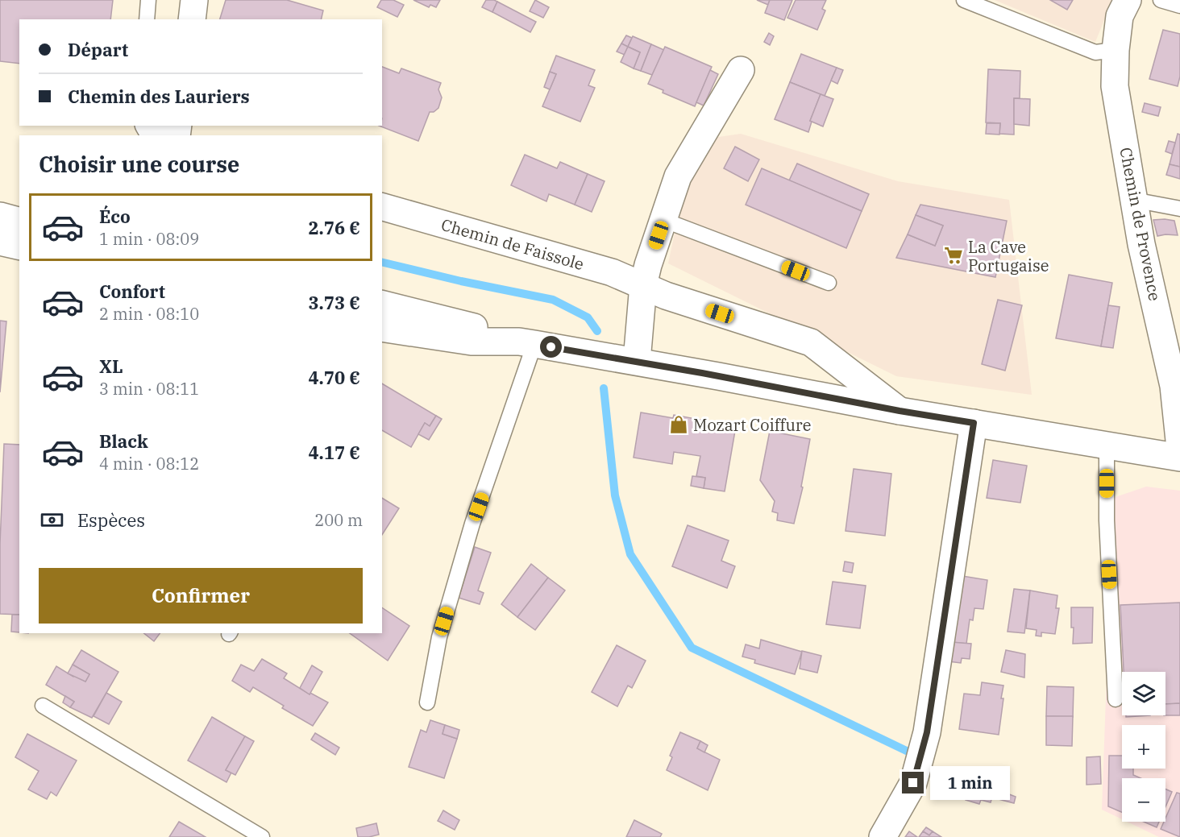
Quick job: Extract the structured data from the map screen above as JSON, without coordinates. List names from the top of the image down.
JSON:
{
  "streets": {
    "street": ["Chemin de Provence", "Chemin de Faissole"]
  },
  "places": {
    "supermarket": ["La Cave Portugaise"],
    "shop": ["Mozart Coiffure"]
  },
  "page": {
    "banner": ["Départ", "Chemin des Lauriers"],
    "heading": "Choisir une course",
    "list": [
      {
        "name": "Éco",
        "note": "1 min · 08:09",
        "value": "2.76 €"
      },
      {
        "name": "Confort",
        "note": "2 min · 08:10",
        "value": "3.73 €"
      },
      {
        "name": "XL",
        "note": "3 min · 08:11",
        "value": "4.70 €"
      },
      {
        "name": "Black",
        "note": "4 min · 08:12",
        "value": "4.17 €"
      }
    ],
    "pay": ["Espèces", "200 m"],
    "buttons": "Confirmer",
    "map_buttons": ["+", "−"],
    "bubble": "1 min"
  }
}
